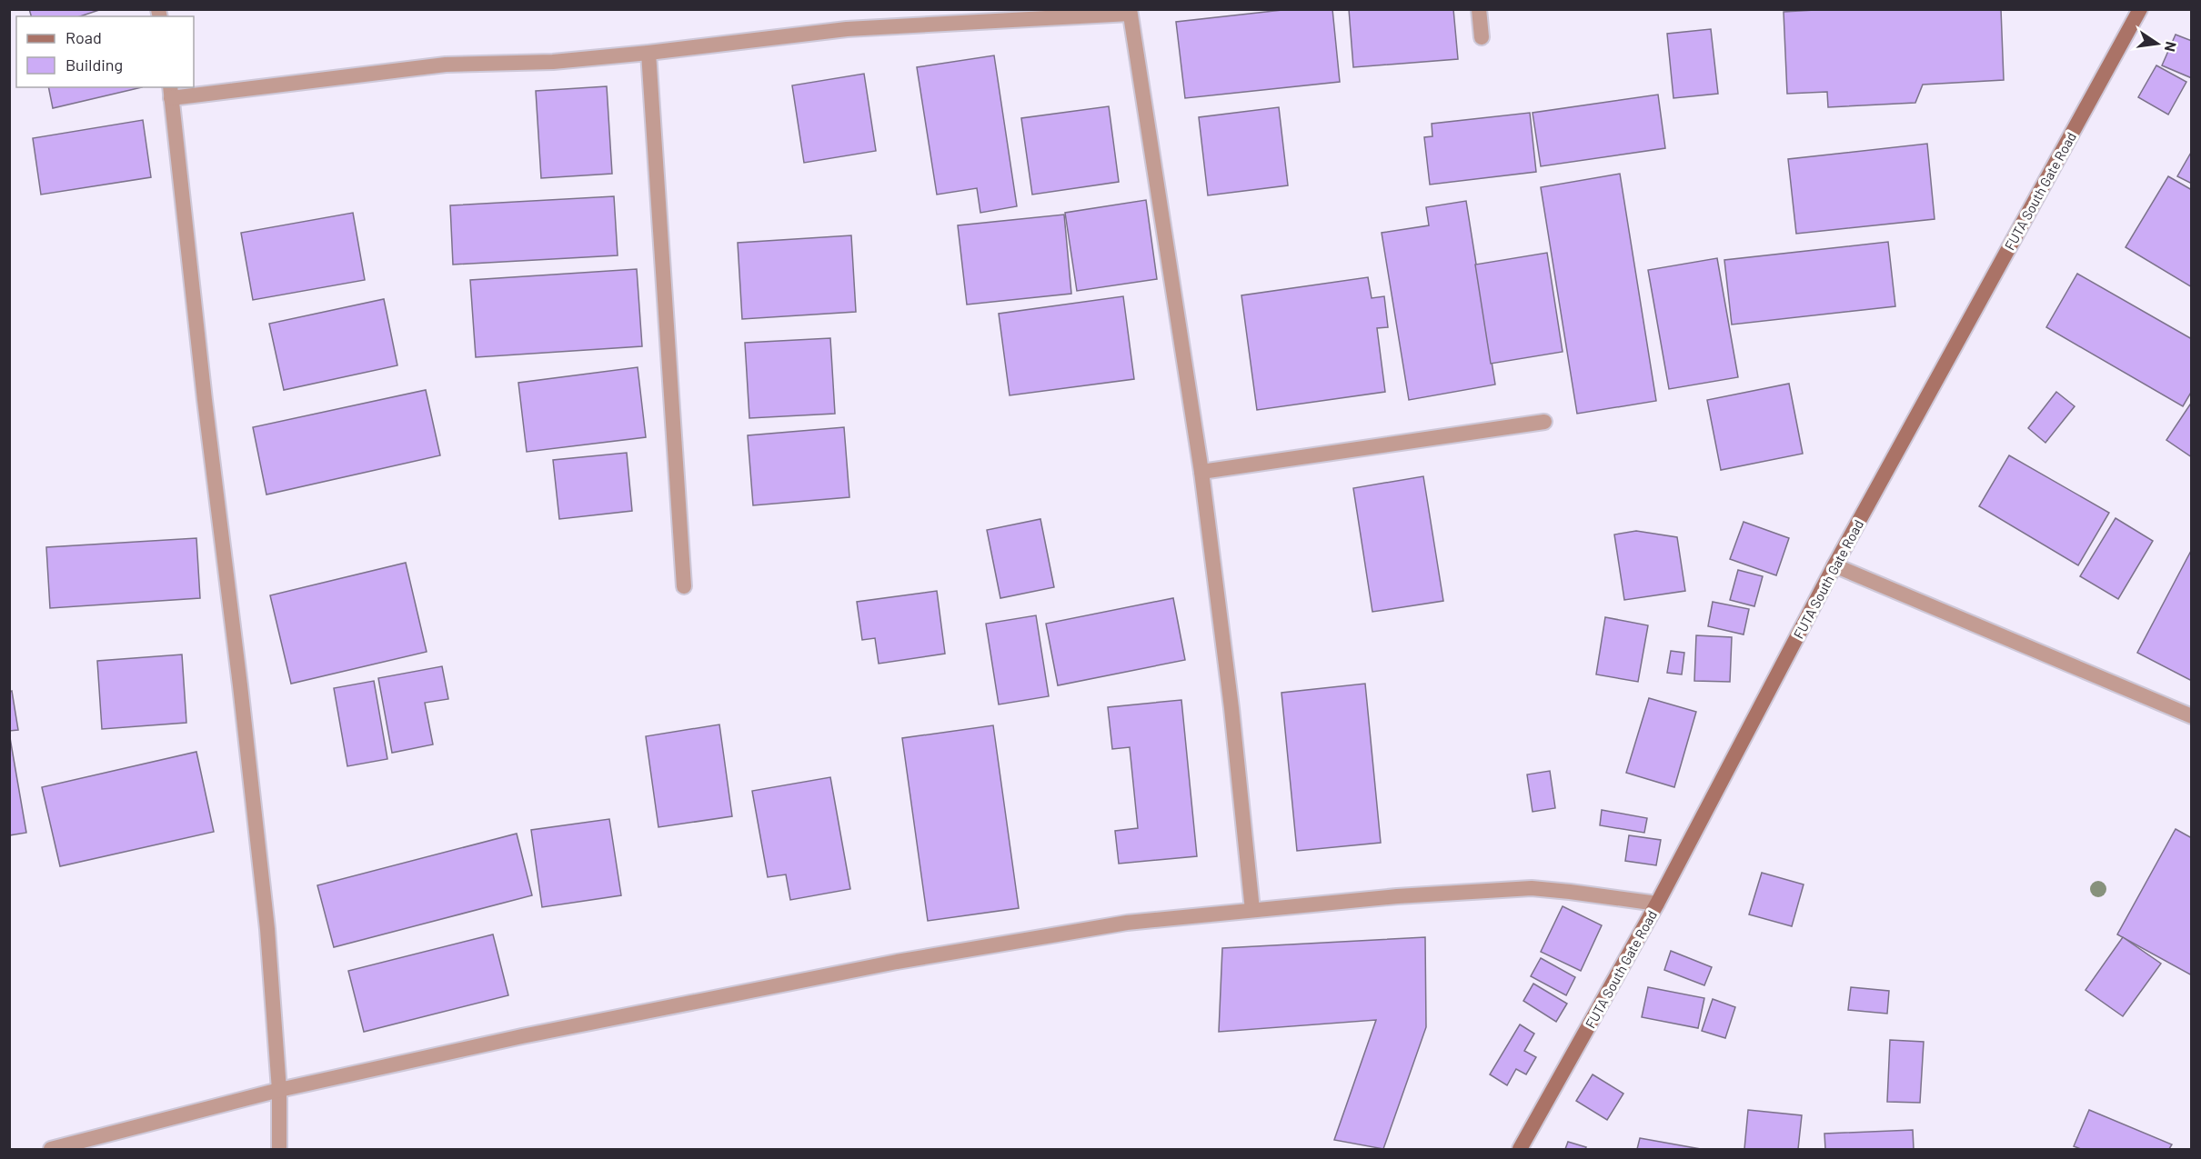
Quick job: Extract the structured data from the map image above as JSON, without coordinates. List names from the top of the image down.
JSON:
{
  "streets": {
    "main road": ["FUTA South Gate Road"]
  },
  "legend": ["Road", "Building"],
  "north": "right"
}
